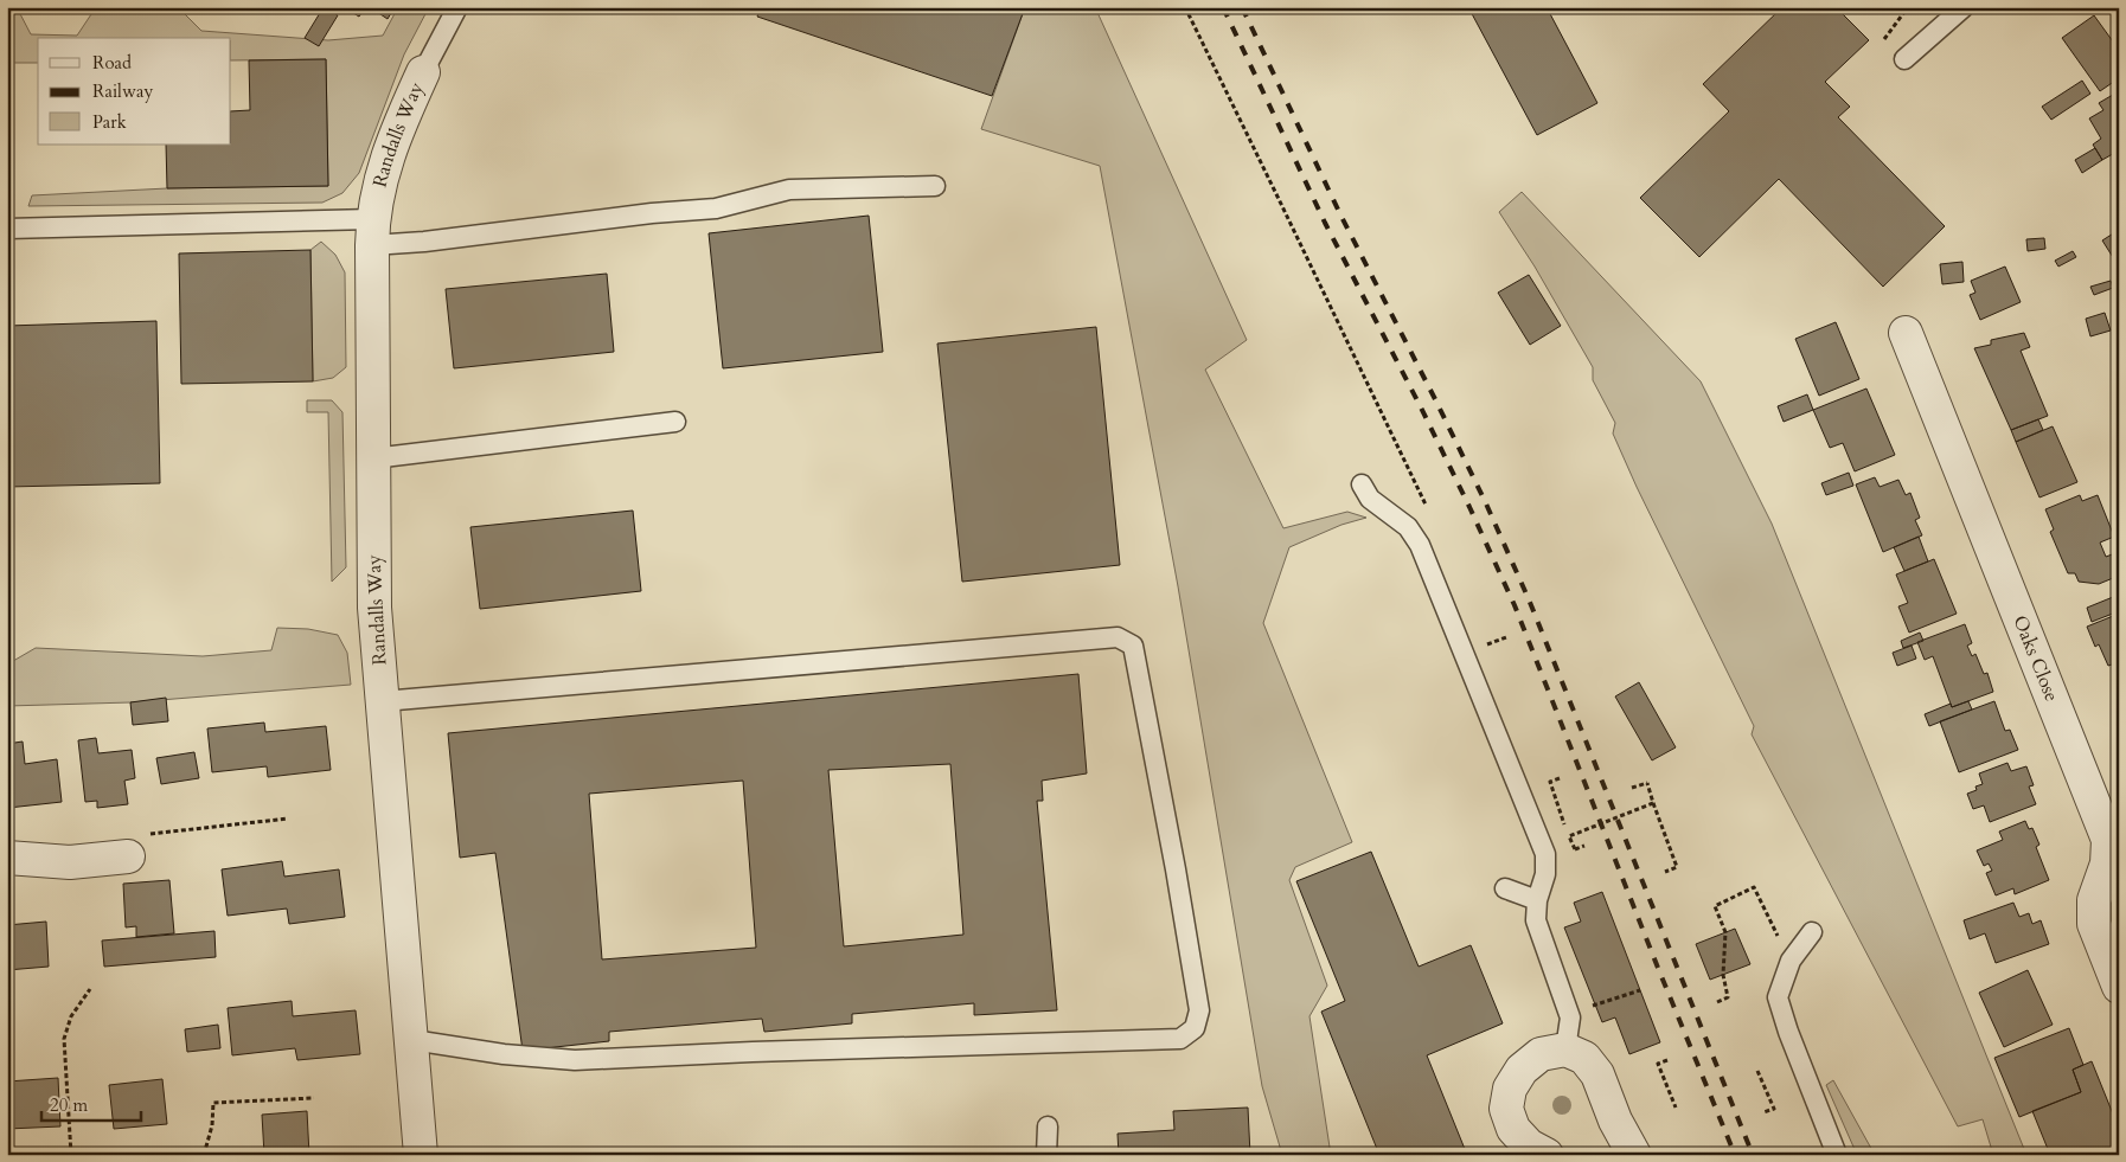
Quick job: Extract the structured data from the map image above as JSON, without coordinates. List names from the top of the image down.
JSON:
{
  "streets": {
    "street": ["Randalls Way", "Oaks Close"]
  },
  "legend": ["Road", "Railway", "Park"],
  "scale_bar": "20 m"
}
